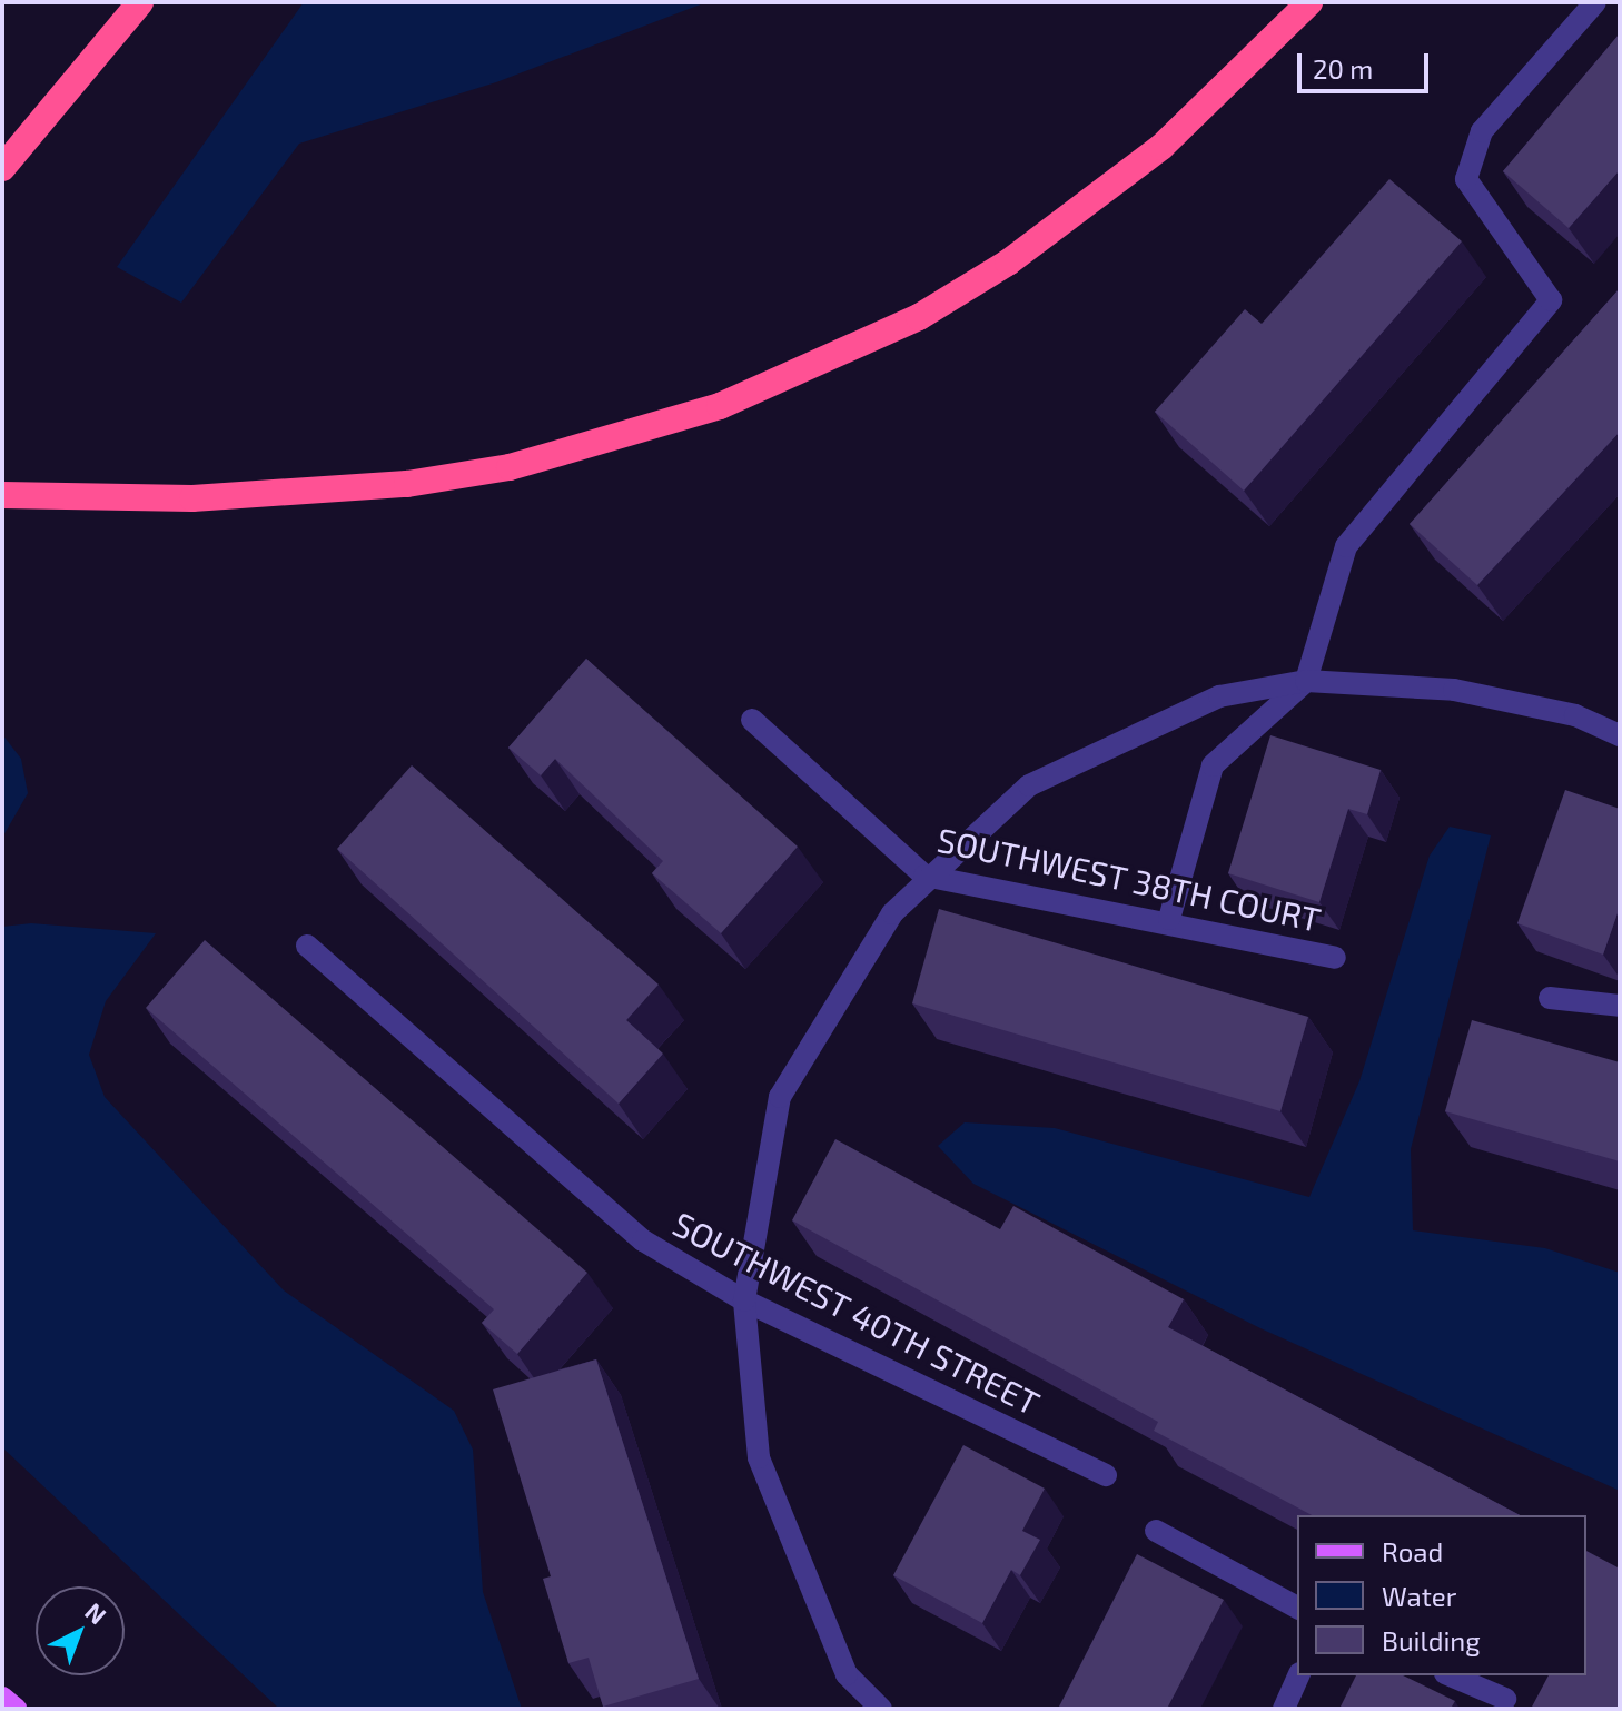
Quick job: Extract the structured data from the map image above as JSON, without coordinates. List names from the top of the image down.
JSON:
{
  "streets": {
    "street": ["SOUTHWEST 38TH COURT", "SOUTHWEST 40TH STREET"]
  },
  "legend": ["Road", "Water", "Building"],
  "scale_bar": "20 m",
  "north": "top right"
}
